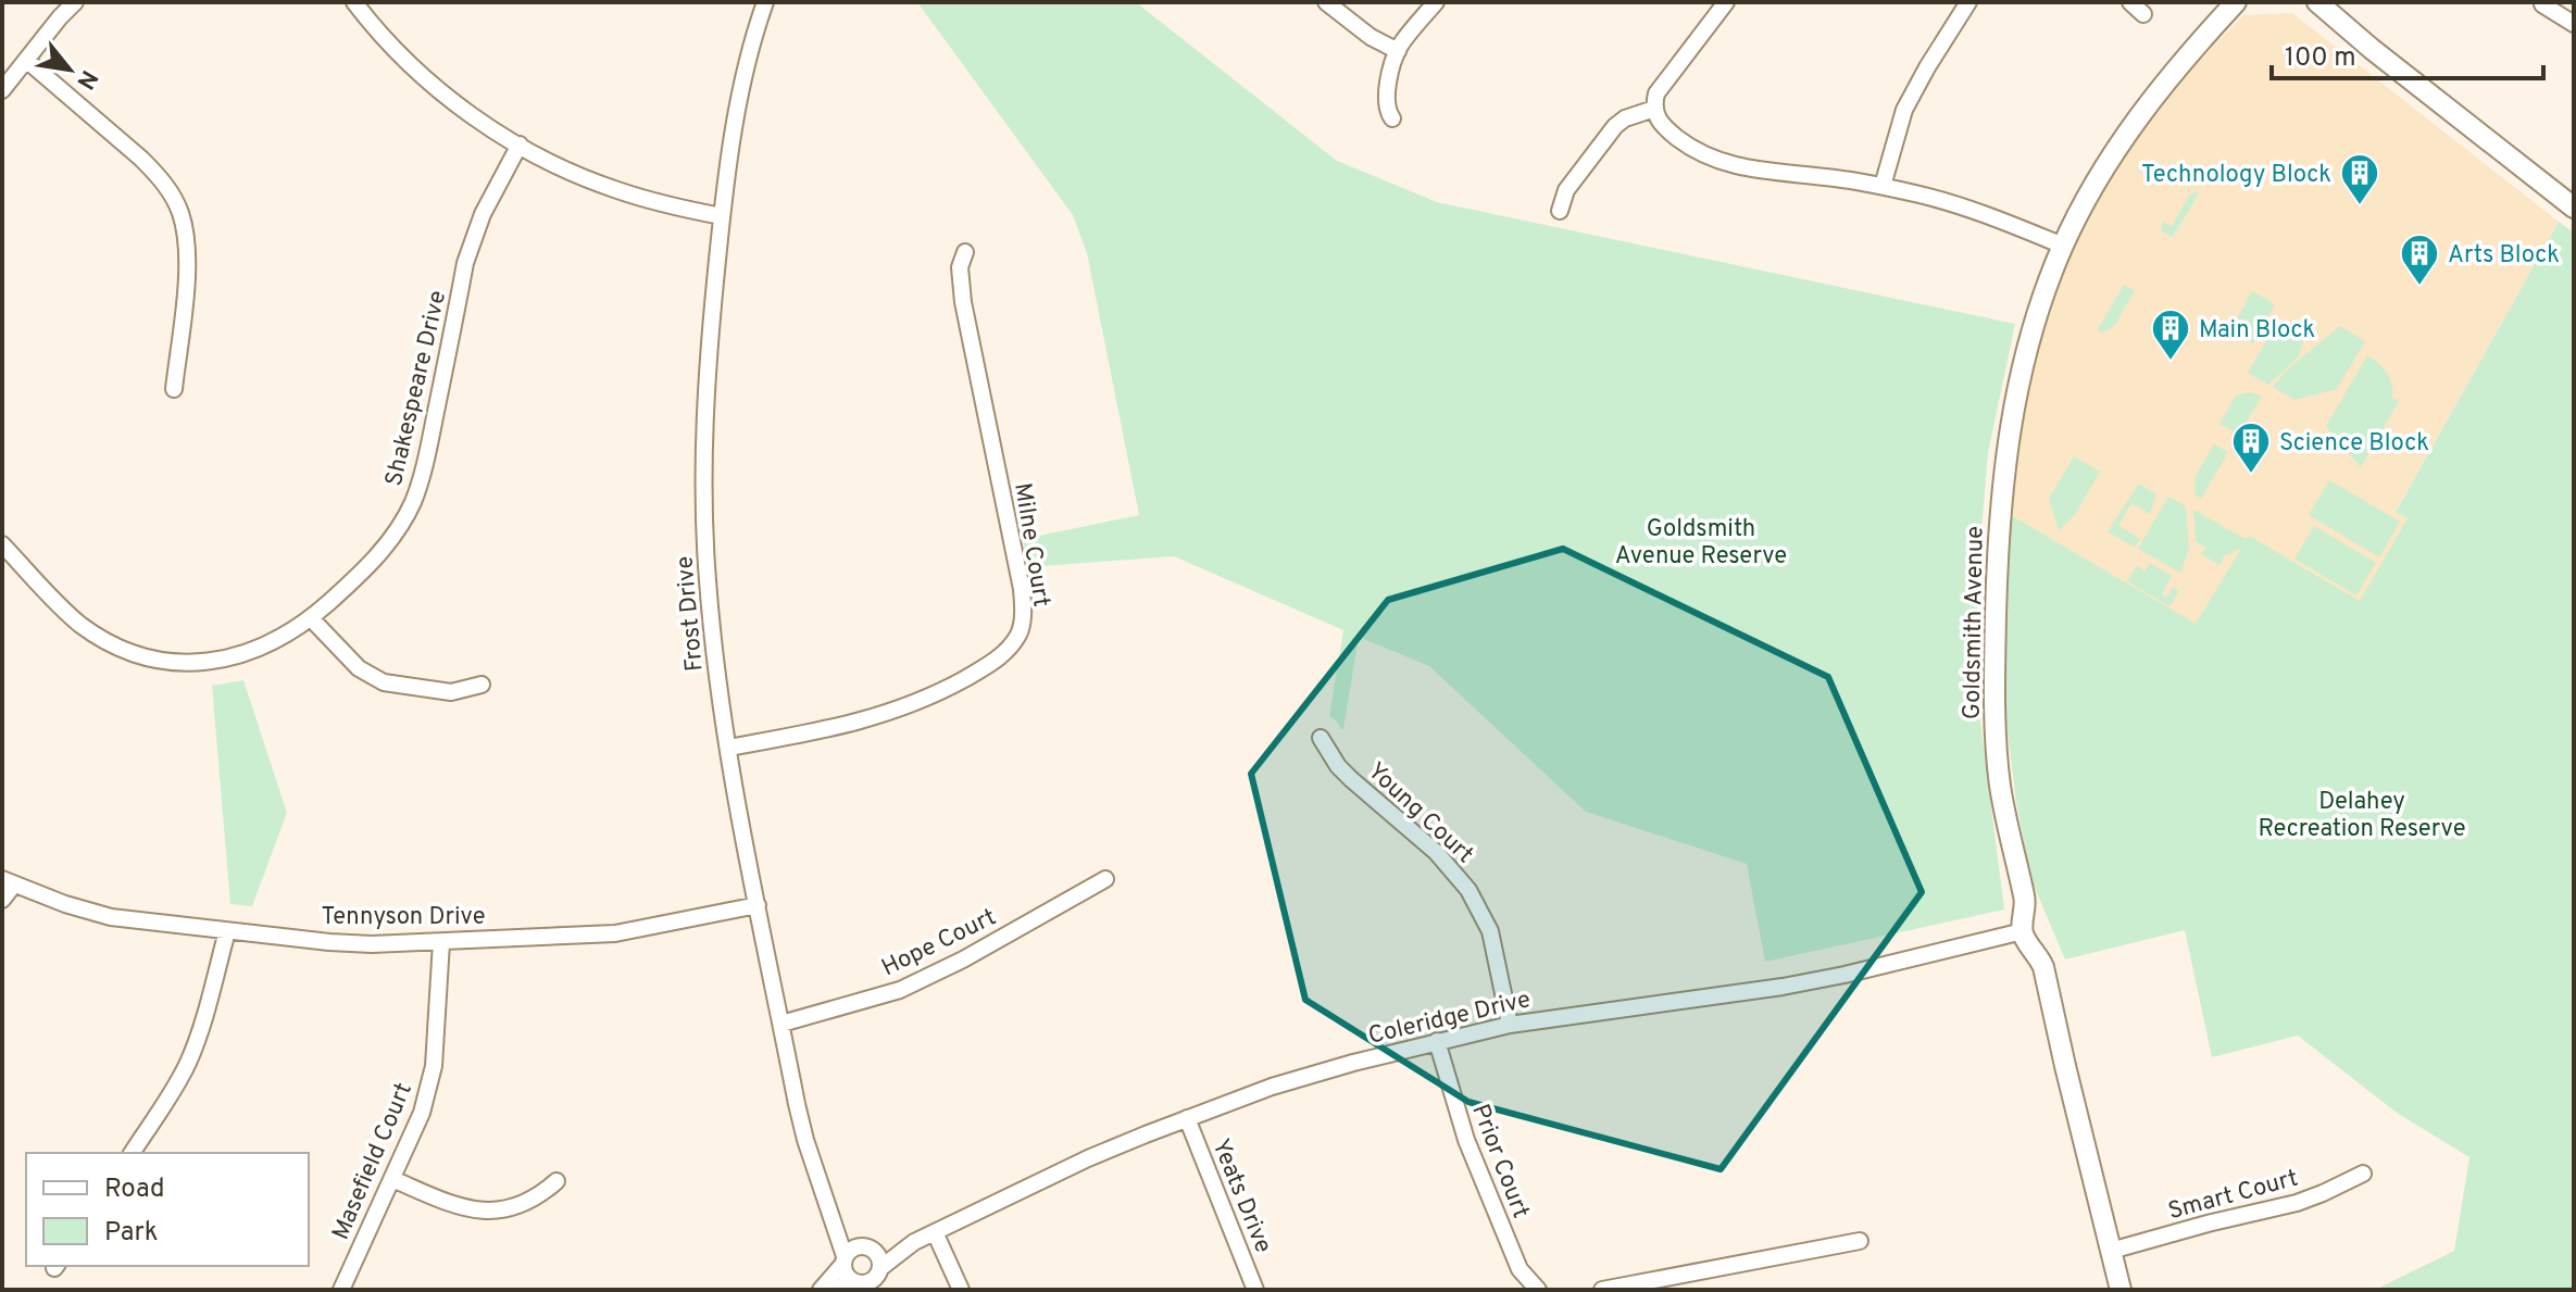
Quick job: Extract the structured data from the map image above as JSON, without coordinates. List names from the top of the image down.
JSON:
{
  "streets": {
    "street": [
      "Shakespeare Drive",
      "Milne Court",
      "Frost Drive",
      "Goldsmith Avenue",
      "Young Court",
      "Tennyson Drive",
      "Hope Court",
      "Coleridge Drive",
      "Masefield Court",
      "Prior Court",
      "Smart Court",
      "Yeats Drive"
    ]
  },
  "crossings": [
    ["Milne Court", "Frost Drive"],
    ["Frost Drive", "Tennyson Drive"],
    ["Frost Drive", "Hope Court"],
    ["Frost Drive", "Coleridge Drive"],
    ["Goldsmith Avenue", "Coleridge Drive"],
    ["Goldsmith Avenue", "Smart Court"],
    ["Young Court", "Coleridge Drive"],
    ["Tennyson Drive", "Masefield Court"],
    ["Coleridge Drive", "Prior Court"],
    ["Coleridge Drive", "Yeats Drive"]
  ],
  "parks": ["Goldsmith Avenue Reserve", "Delahey Recreation Reserve"],
  "places": {
    "building": [
      "Technology Block",
      "Arts Block",
      "Main Block",
      "Science Block"
    ]
  },
  "legend": ["Road", "Park"],
  "scale_bar": "100 m",
  "north": "bottom right"
}
